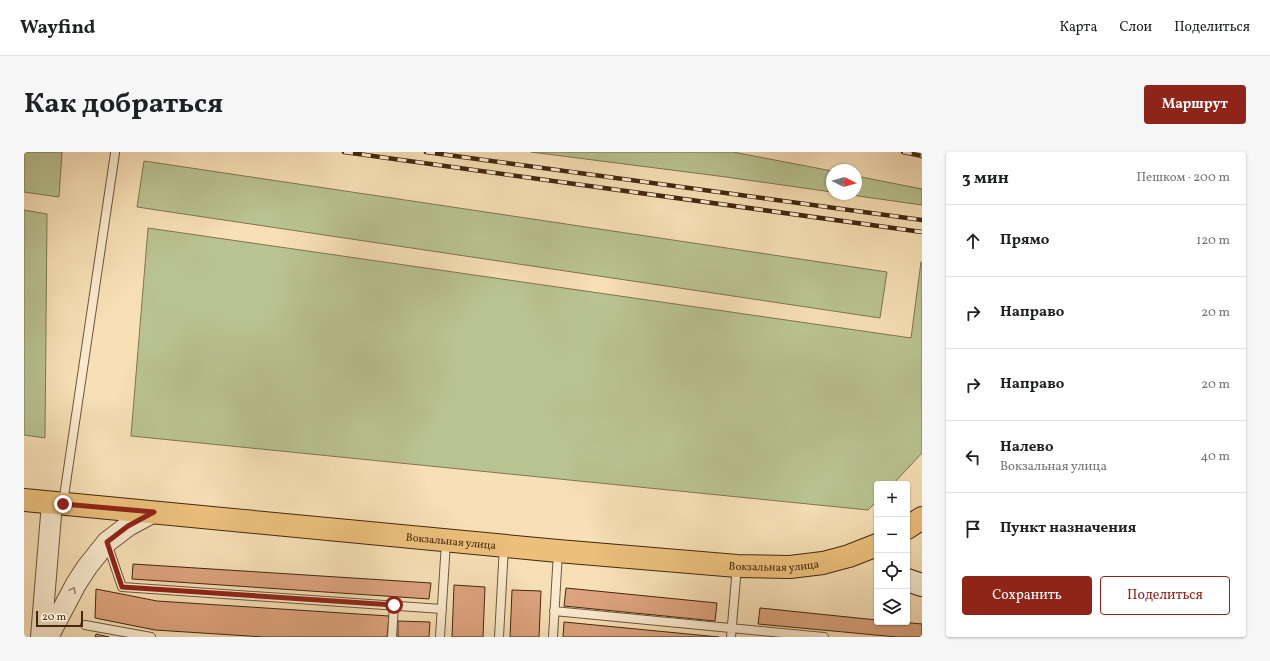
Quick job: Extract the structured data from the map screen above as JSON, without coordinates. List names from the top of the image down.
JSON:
{
  "streets": {
    "main road": ["Вокзальная улица"]
  },
  "scale_bar": "20 m",
  "north": "right",
  "page": {
    "header": "Wayfind",
    "nav": ["Карта", "Слои", "Поделиться"],
    "title": "Как добраться",
    "buttons": [
      "Маршрут",
      ["Сохранить", "Поделиться"]
    ],
    "heading": ["3 мин", "Пешком · 200 m"],
    "list": [
      ["Прямо", "120 m"],
      ["Направо", "20 m"],
      ["Направо", "20 m"],
      ["Налево", "Вокзальная улица", "40 m"],
      "Пункт назначения"
    ],
    "map_buttons": ["+", "−"],
    "scale": "20 m"
  }
}
